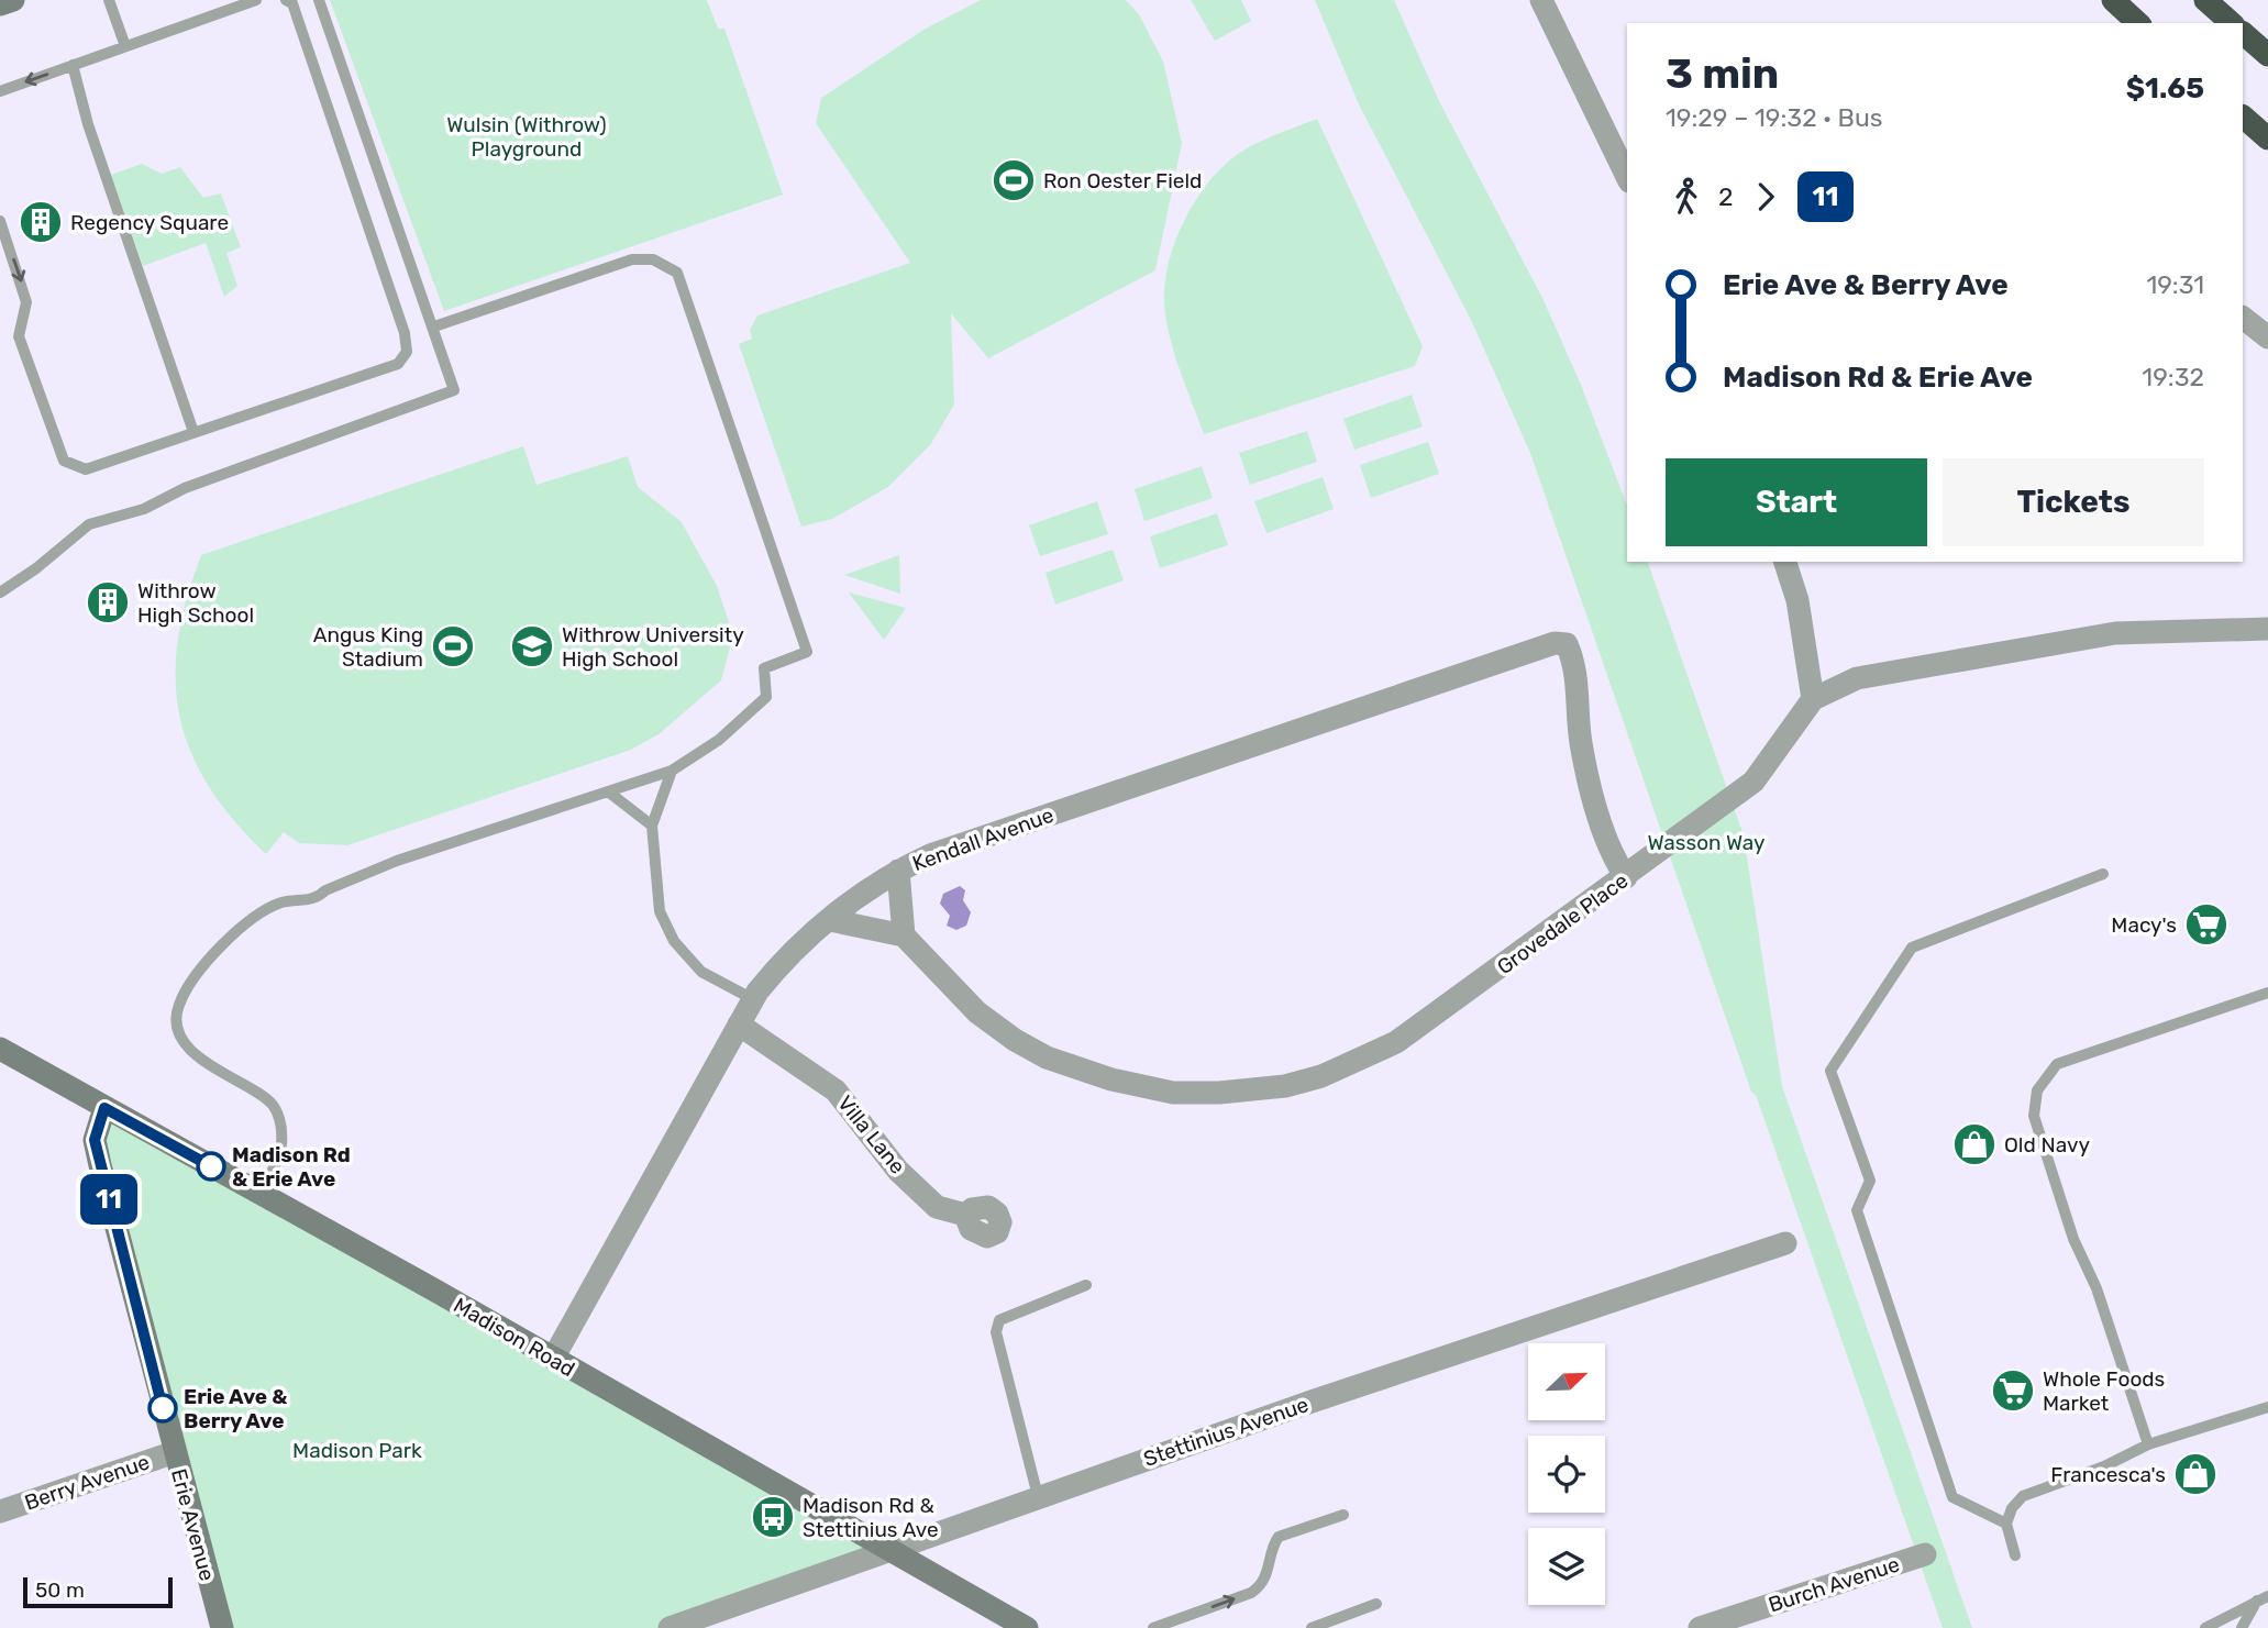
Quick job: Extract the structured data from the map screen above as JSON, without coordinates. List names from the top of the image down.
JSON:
{
  "streets": {
    "main road": ["Madison Road", "Erie Avenue"],
    "street": [
      "Kendall Avenue",
      "Grovedale Place",
      "Villa Lane",
      "Stettinius Avenue",
      "Berry Avenue",
      "Burch Avenue"
    ]
  },
  "crossings": [
    ["Kendall Avenue", "Grovedale Place"],
    ["Kendall Avenue", "Villa Lane"],
    ["Kendall Avenue", "Madison Road"],
    ["Madison Road", "Stettinius Avenue"],
    ["Madison Road", "Erie Avenue"],
    ["Berry Avenue", "Erie Avenue"]
  ],
  "parks": ["Wulsin (Withrow) Playground", "Wasson Way", "Madison Park"],
  "places": {
    "sports": ["Ron Oester Field", "Angus King Stadium"],
    "building": ["Regency Square", "Withrow High School"],
    "school or university": ["Withrow University High School"],
    "supermarket": ["Macy's", "Whole Foods Market"],
    "shop": ["Old Navy", "Francesca's"],
    "other": ["Madison Rd & Erie Ave", "Erie Ave & Berry Ave"],
    "bus stop": ["Madison Rd & Stettinius Ave"]
  },
  "lines": ["bus line 11"],
  "scale_bar": "50 m",
  "north": "top right",
  "page": {
    "on_map": "11",
    "heading": ["3 min", "19:29 – 19:32 · Bus", "$1.65"],
    "legs": ["2", "11"],
    "list": [
      {
        "name": "Erie Ave & Berry Ave",
        "value": "19:31"
      },
      {
        "name": "Madison Rd & Erie Ave",
        "value": "19:32"
      }
    ],
    "buttons": ["Start", "Tickets"],
    "scale": "50 m"
  }
}
